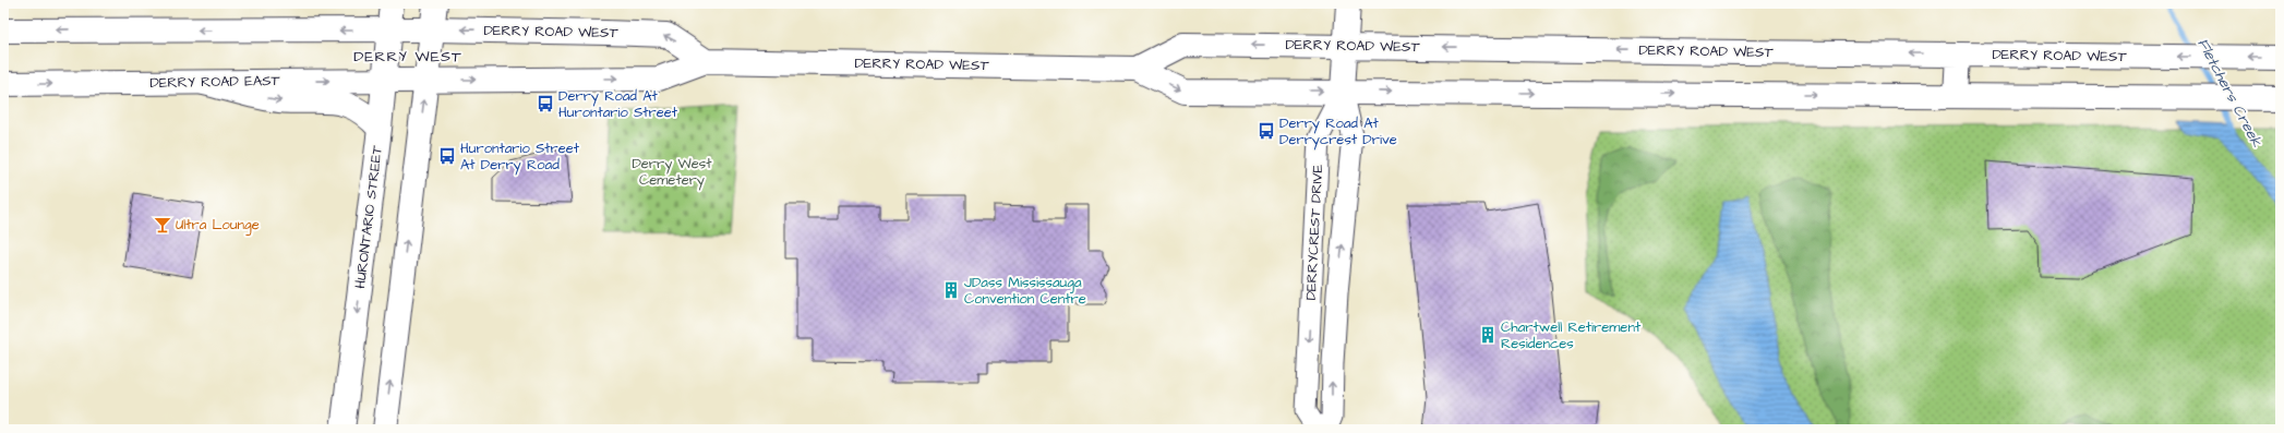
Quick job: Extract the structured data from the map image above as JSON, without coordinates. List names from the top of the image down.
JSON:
{
  "streets": {
    "main road": ["DERRY ROAD WEST", "DERRY ROAD EAST", "HURONTARIO STREET"],
    "street": ["DERRYCREST DRIVE"]
  },
  "crossings": [
    ["DERRY ROAD WEST", "DERRY ROAD EAST"],
    ["DERRY ROAD WEST", "HURONTARIO STREET"],
    ["DERRY ROAD WEST", "DERRYCREST DRIVE"],
    ["DERRY ROAD EAST", "HURONTARIO STREET"]
  ],
  "districts": ["DERRY WEST"],
  "water": ["Fletchers Creek"],
  "parks": ["Derry West Cemetery"],
  "places": {
    "bus stop": ["Derry Road At Hurontario Street", "Derry Road At Derrycrest Drive", "Hurontario Street At Derry Road"],
    "bar": ["Ultra Lounge"],
    "building": ["JDass Mississauga Convention Centre", "Chartwell Retirement Residences"]
  }
}
